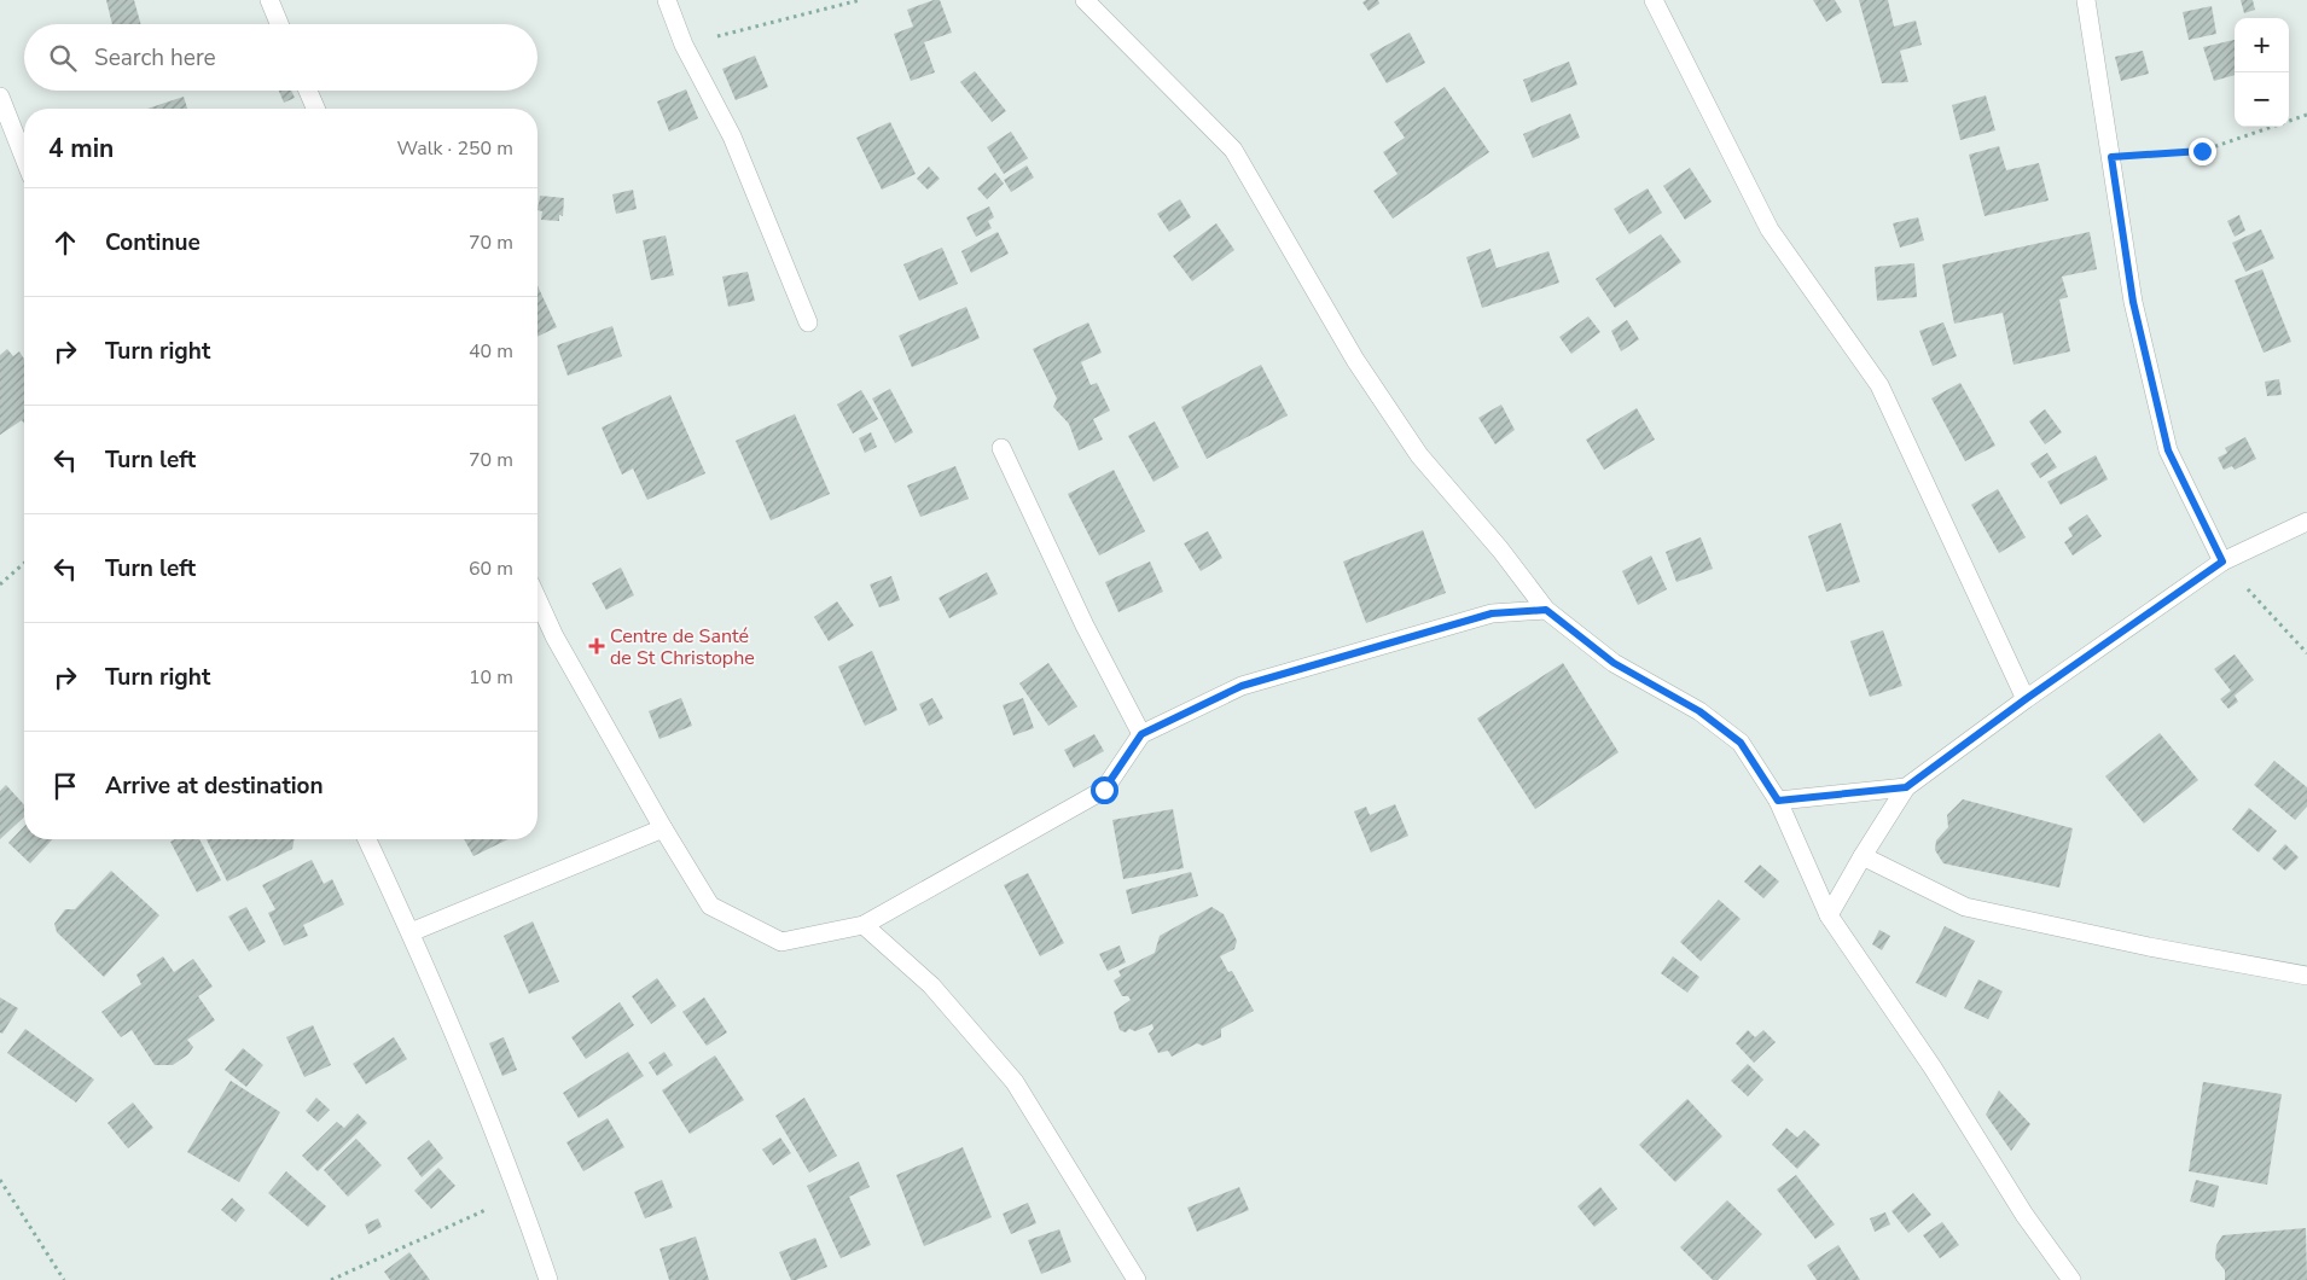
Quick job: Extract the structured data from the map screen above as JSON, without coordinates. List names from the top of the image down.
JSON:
{
  "places": {
    "health": ["Centre de Santé de St Christophe"]
  },
  "page": {
    "map_buttons": ["+", "−"],
    "search": "Search here",
    "heading": ["4 min", "Walk · 250 m"],
    "list": [
      ["Continue", "70 m"],
      ["Turn right", "40 m"],
      ["Turn left", "70 m"],
      ["Turn left", "60 m"],
      ["Turn right", "10 m"],
      "Arrive at destination"
    ]
  }
}
